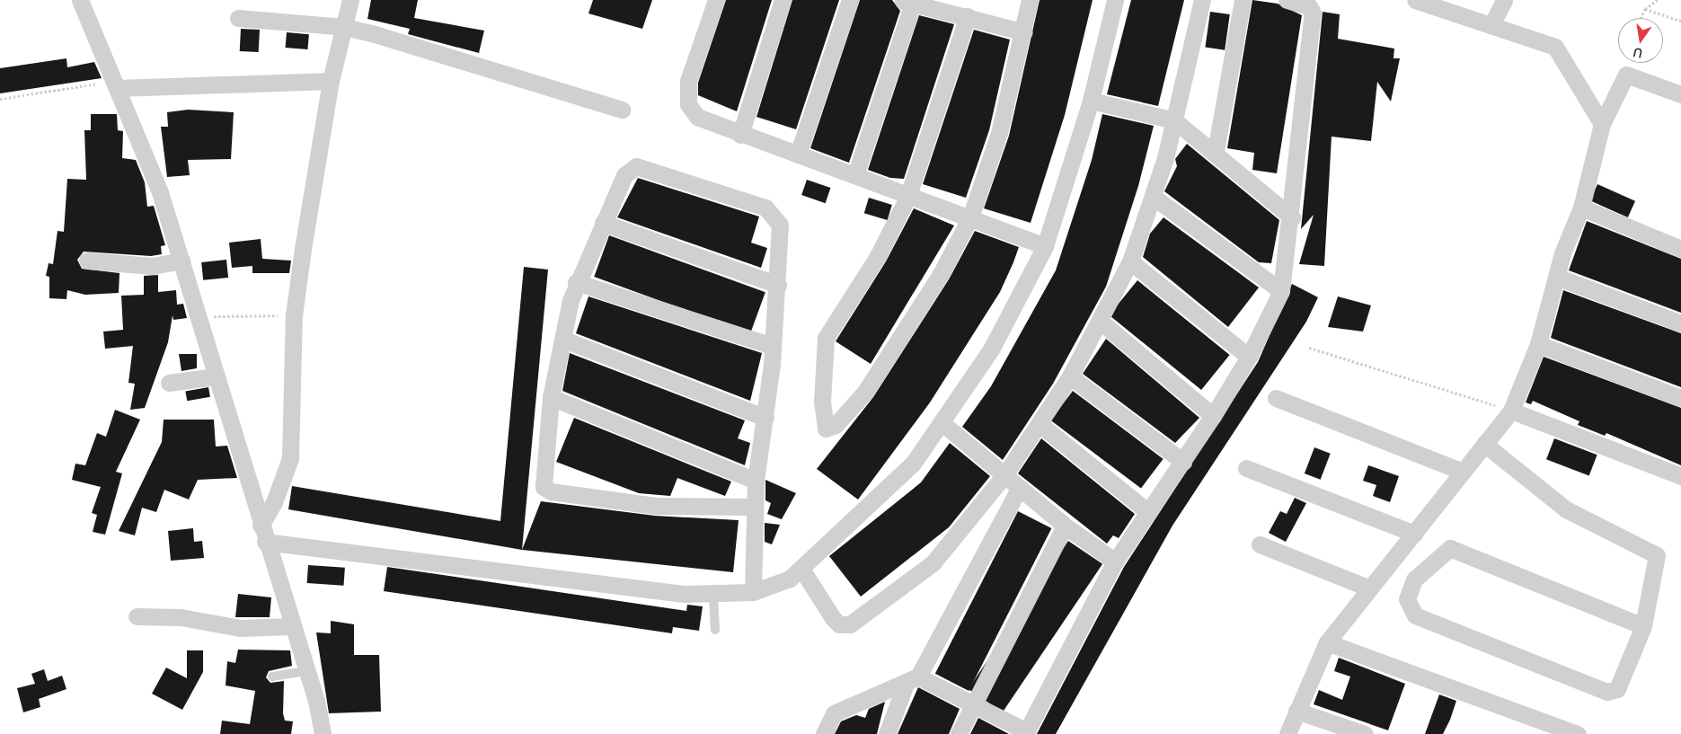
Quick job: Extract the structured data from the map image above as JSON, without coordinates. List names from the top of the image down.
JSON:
{
  "north": "bottom"
}
